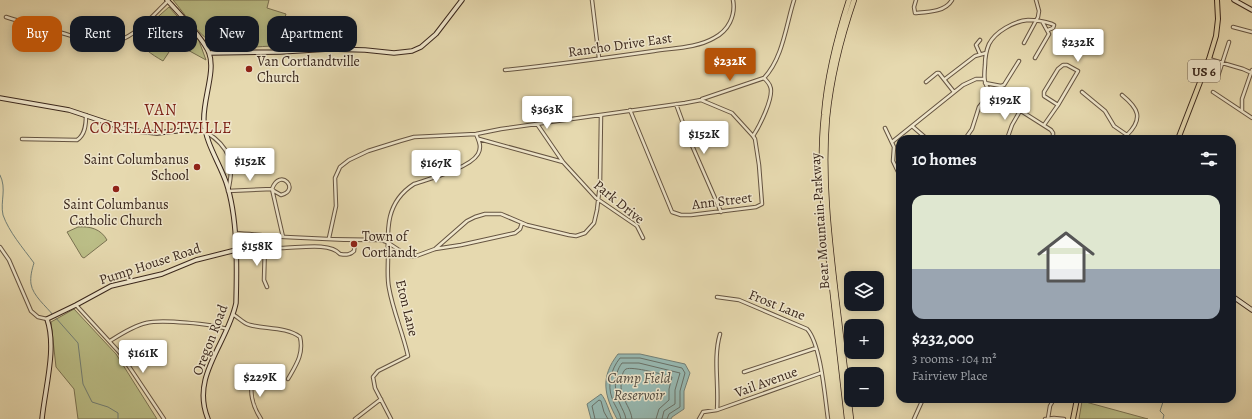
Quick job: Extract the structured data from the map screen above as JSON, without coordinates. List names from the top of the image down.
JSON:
{
  "streets": {
    "highway": ["Bear Mountain Parkway"],
    "main road": ["US 6"],
    "street": [
      "Rancho Drive East",
      "Ann Street",
      "Park Drive",
      "Pump House Road",
      "Frost Lane",
      "Eton Lane",
      "Oregon Road",
      "Vail Avenue"
    ]
  },
  "crossings": [
    ["Pump House Road", "Oregon Road"],
    ["Frost Lane", "Vail Avenue"]
  ],
  "districts": ["VAN CORTLANDTVILLE"],
  "water": ["Camp Field Reservoir"],
  "places": [
    "Van Cortlandtville Church",
    "Saint Columbanus School",
    "Saint Columbanus Catholic Church",
    "Town of Cortlandt"
  ],
  "page": {
    "chip": [
      "Buy",
      "Rent",
      "Filters",
      "New",
      "Apartment"
    ],
    "price": [
      "$232K",
      "$232K",
      "$192K",
      "$363K",
      "$152K",
      "$152K",
      "$167K",
      "$158K",
      "$161K",
      "$229K"
    ],
    "heading": "10 homes",
    "list": [
      {
        "name": "$232,000",
        "note": "3 rooms · 104 m² · Fairview Place"
      }
    ],
    "map_buttons": ["+", "−"]
  }
}
